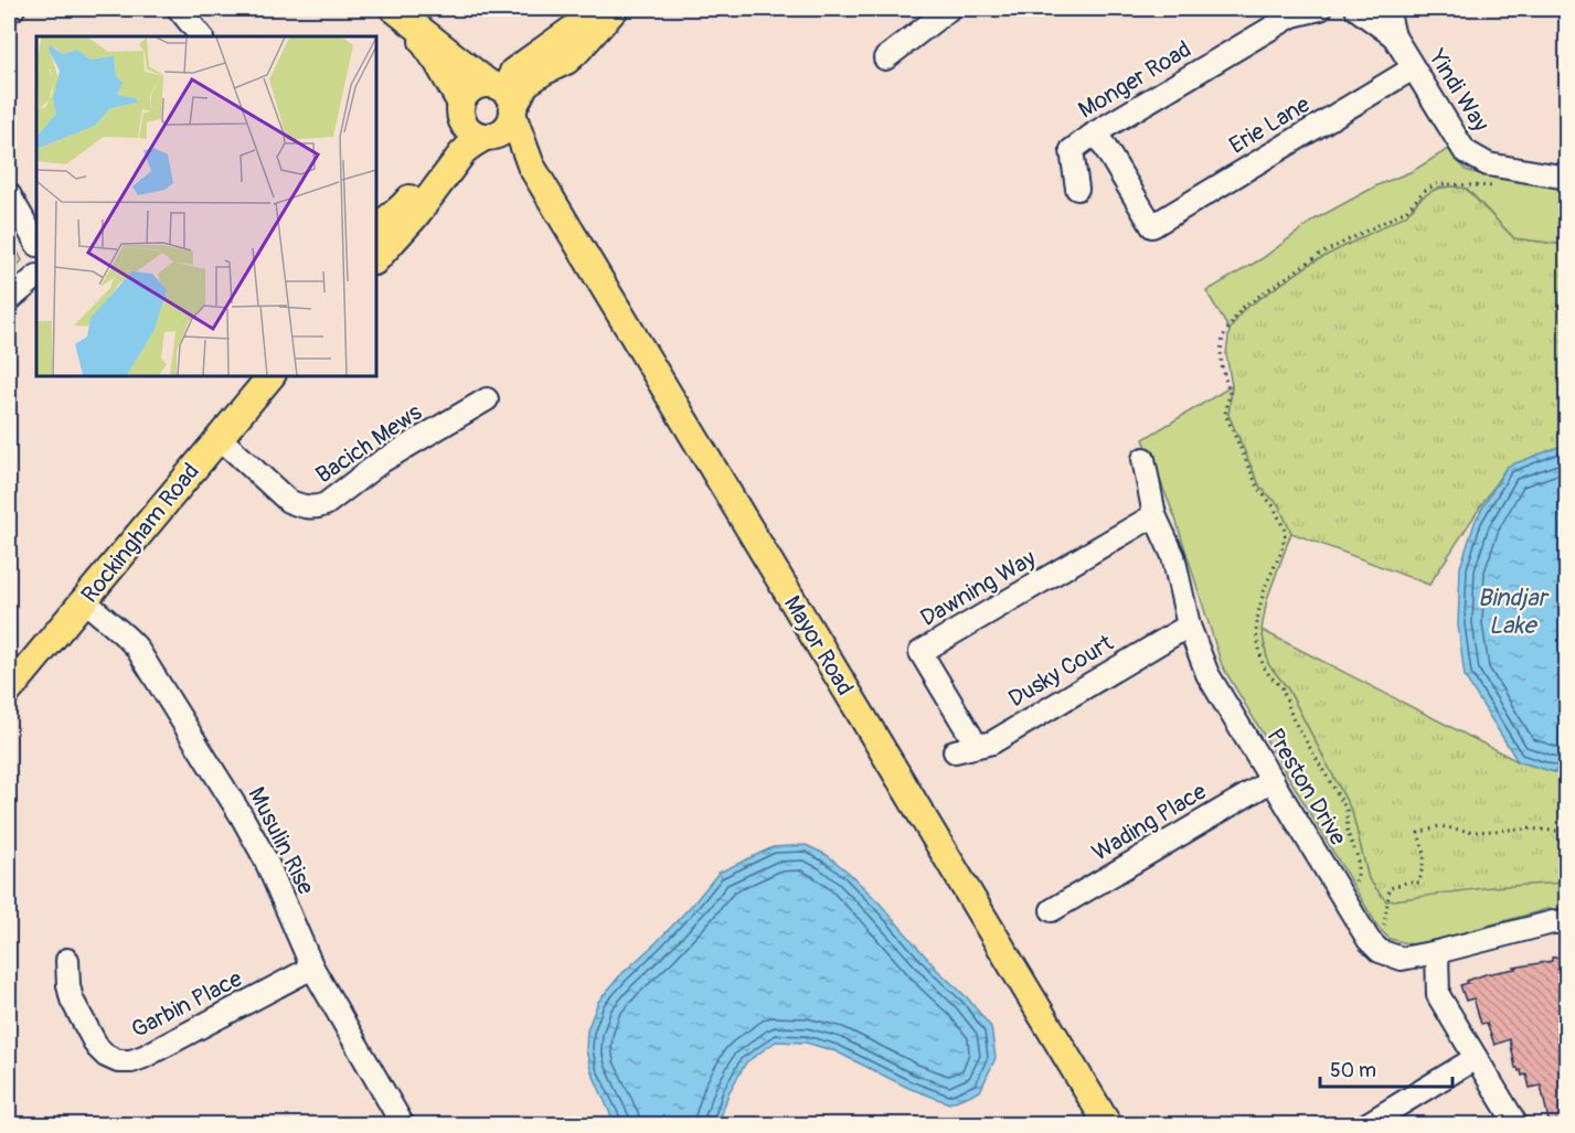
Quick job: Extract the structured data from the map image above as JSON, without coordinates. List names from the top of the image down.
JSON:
{
  "streets": {
    "main road": ["Rockingham Road", "Mayor Road"],
    "street": [
      "Monger Road",
      "Yindi Way",
      "Erie Lane",
      "Bacich Mews",
      "Dawning Way",
      "Dusky Court",
      "Preston Drive",
      "Wading Place",
      "Musulin Rise",
      "Garbin Place"
    ]
  },
  "crossings": [
    ["Monger Road", "Erie Lane"],
    ["Yindi Way", "Erie Lane"],
    ["Bacich Mews", "Rockingham Road"],
    ["Rockingham Road", "Musulin Rise"],
    ["Dawning Way", "Dusky Court"],
    ["Dawning Way", "Preston Drive"],
    ["Dusky Court", "Preston Drive"],
    ["Preston Drive", "Wading Place"],
    ["Musulin Rise", "Garbin Place"]
  ],
  "water": ["Bindjar Lake"],
  "scale_bar": "50 m"
}
